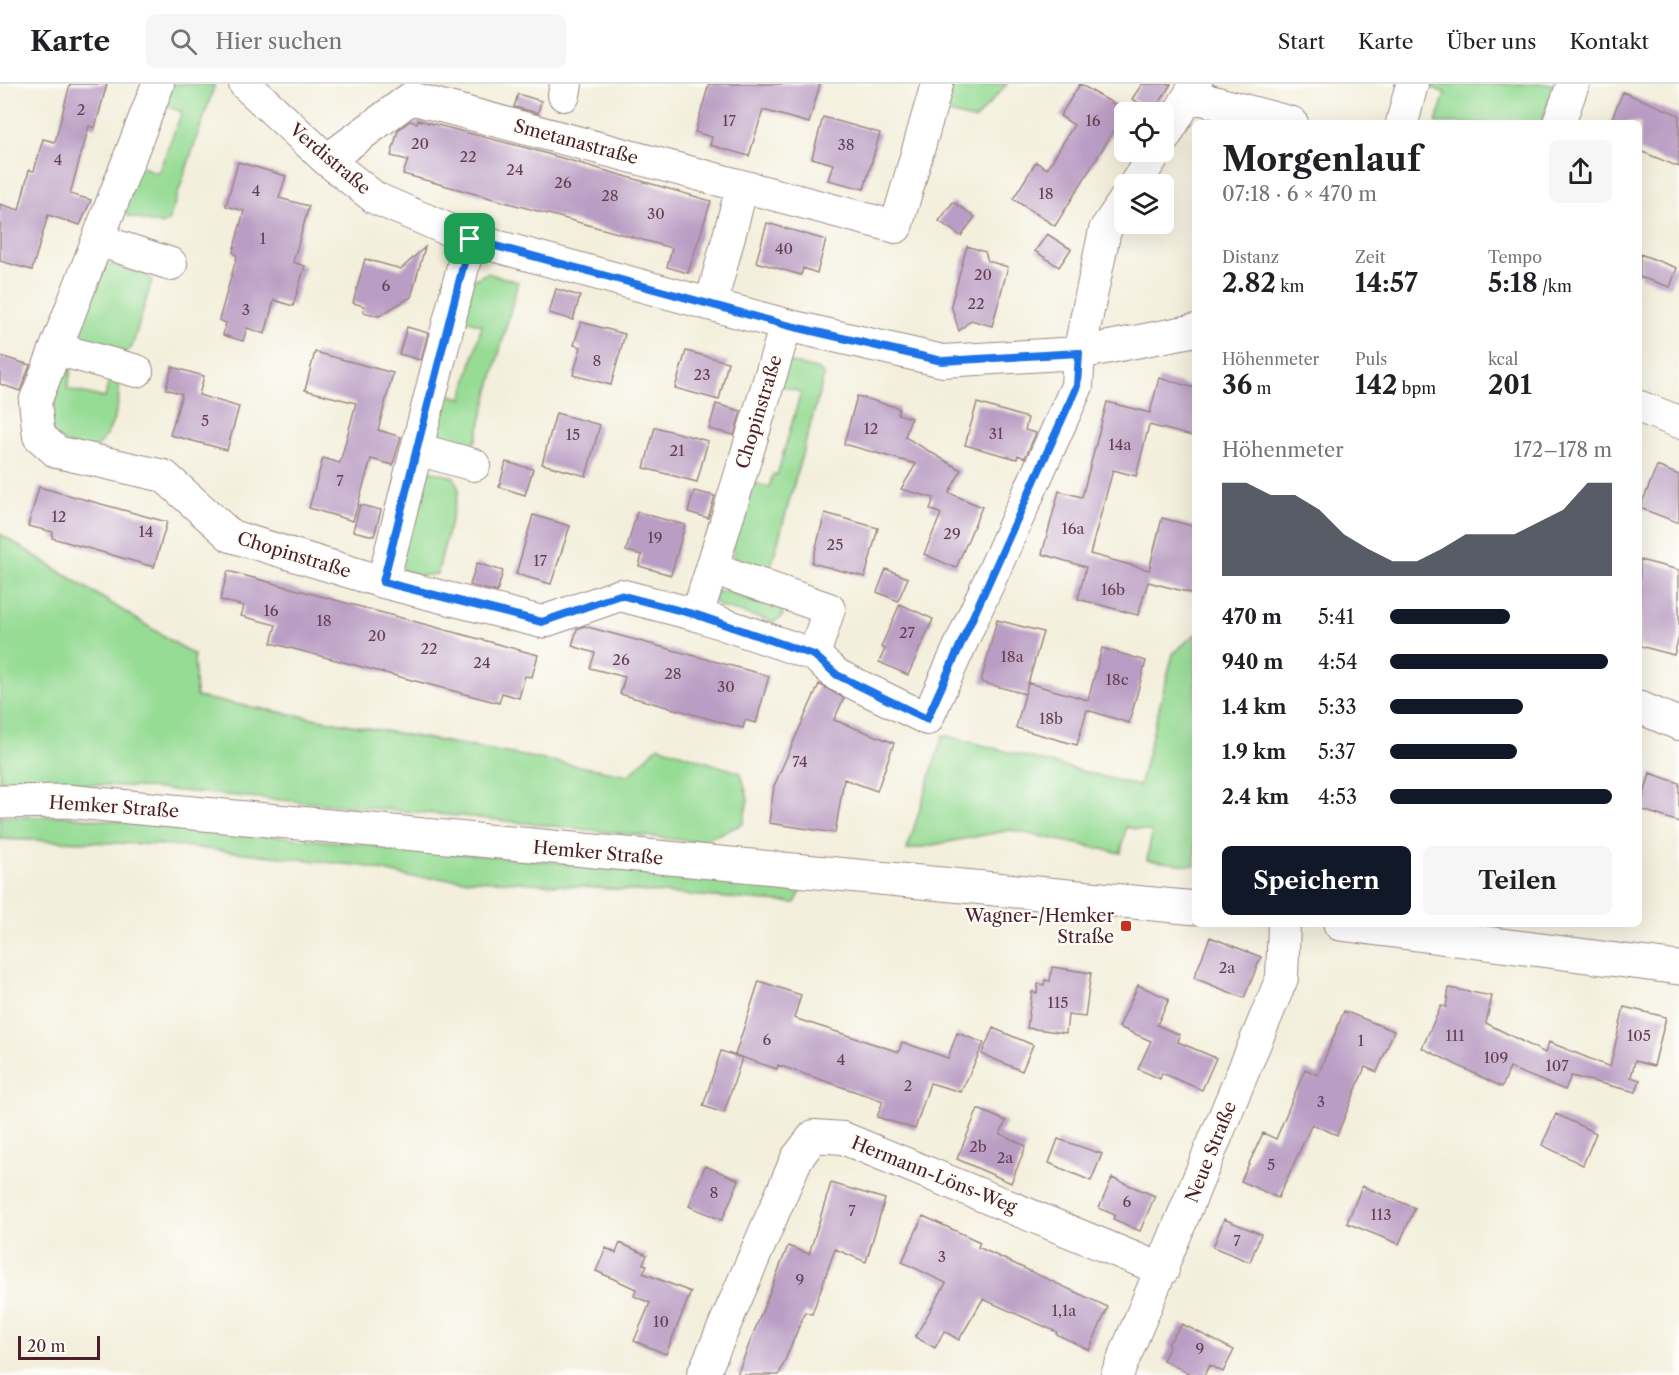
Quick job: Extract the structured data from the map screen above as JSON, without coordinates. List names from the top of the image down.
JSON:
{
  "streets": {
    "main road": ["Hemker Straße"],
    "street": [
      "Smetanastraße",
      "Verdistraße",
      "Chopinstraße",
      "Neue Straße",
      "Hermann-Löns-Weg"
    ]
  },
  "crossings": [
    ["Smetanastraße", "Verdistraße"],
    ["Verdistraße", "Chopinstraße"],
    ["Neue Straße", "Hermann-Löns-Weg"]
  ],
  "places": {
    "transit": ["Wagner-/Hemker Straße"]
  },
  "house_numbers": [
    "2",
    "17",
    "16",
    "20",
    "38",
    "22",
    "4",
    "24",
    "26",
    "4",
    "18",
    "28",
    "30",
    "1",
    "40",
    "20",
    "6",
    "22",
    "3",
    "8",
    "23",
    "5",
    "12",
    "31",
    "15",
    "14a",
    "21",
    "7",
    "12",
    "16a",
    "14",
    "29",
    "19",
    "25",
    "17",
    "16b",
    "16",
    "18",
    "27",
    "20",
    "22",
    "18a",
    "26",
    "24",
    "28",
    "18c",
    "30",
    "18b",
    "74",
    "2a",
    "115",
    "111",
    "105",
    "6",
    "1",
    "109",
    "4",
    "107",
    "2",
    "3",
    "2b",
    "2a",
    "5",
    "8",
    "6",
    "7",
    "113",
    "7",
    "3",
    "9",
    "1,1a",
    "10",
    "9"
  ],
  "scale_bar": "20 m",
  "page": {
    "header": "Karte",
    "search": "Hier suchen",
    "nav": [
      "Start",
      "Karte",
      "Über uns",
      "Kontakt"
    ],
    "heading": ["Morgenlauf", "07:18 · 6 × 470 m"],
    "stats": [
      ["Distanz", "2.82 km"],
      ["Zeit", "14:57"],
      ["Tempo", "5:18 /km"],
      ["Höhenmeter", "36 m"],
      ["Puls", "142 bpm"],
      ["kcal", "201"]
    ],
    "chart": ["Höhenmeter", "172–178 m"],
    "list": [
      {
        "name": "470 m",
        "note": "5:41"
      },
      {
        "name": "940 m",
        "note": "4:54"
      },
      {
        "name": "1.4 km",
        "note": "5:33"
      },
      {
        "name": "1.9 km",
        "note": "5:37"
      },
      {
        "name": "2.4 km",
        "note": "4:53"
      }
    ],
    "buttons": ["Speichern", "Teilen"],
    "scale": "20 m"
  }
}
